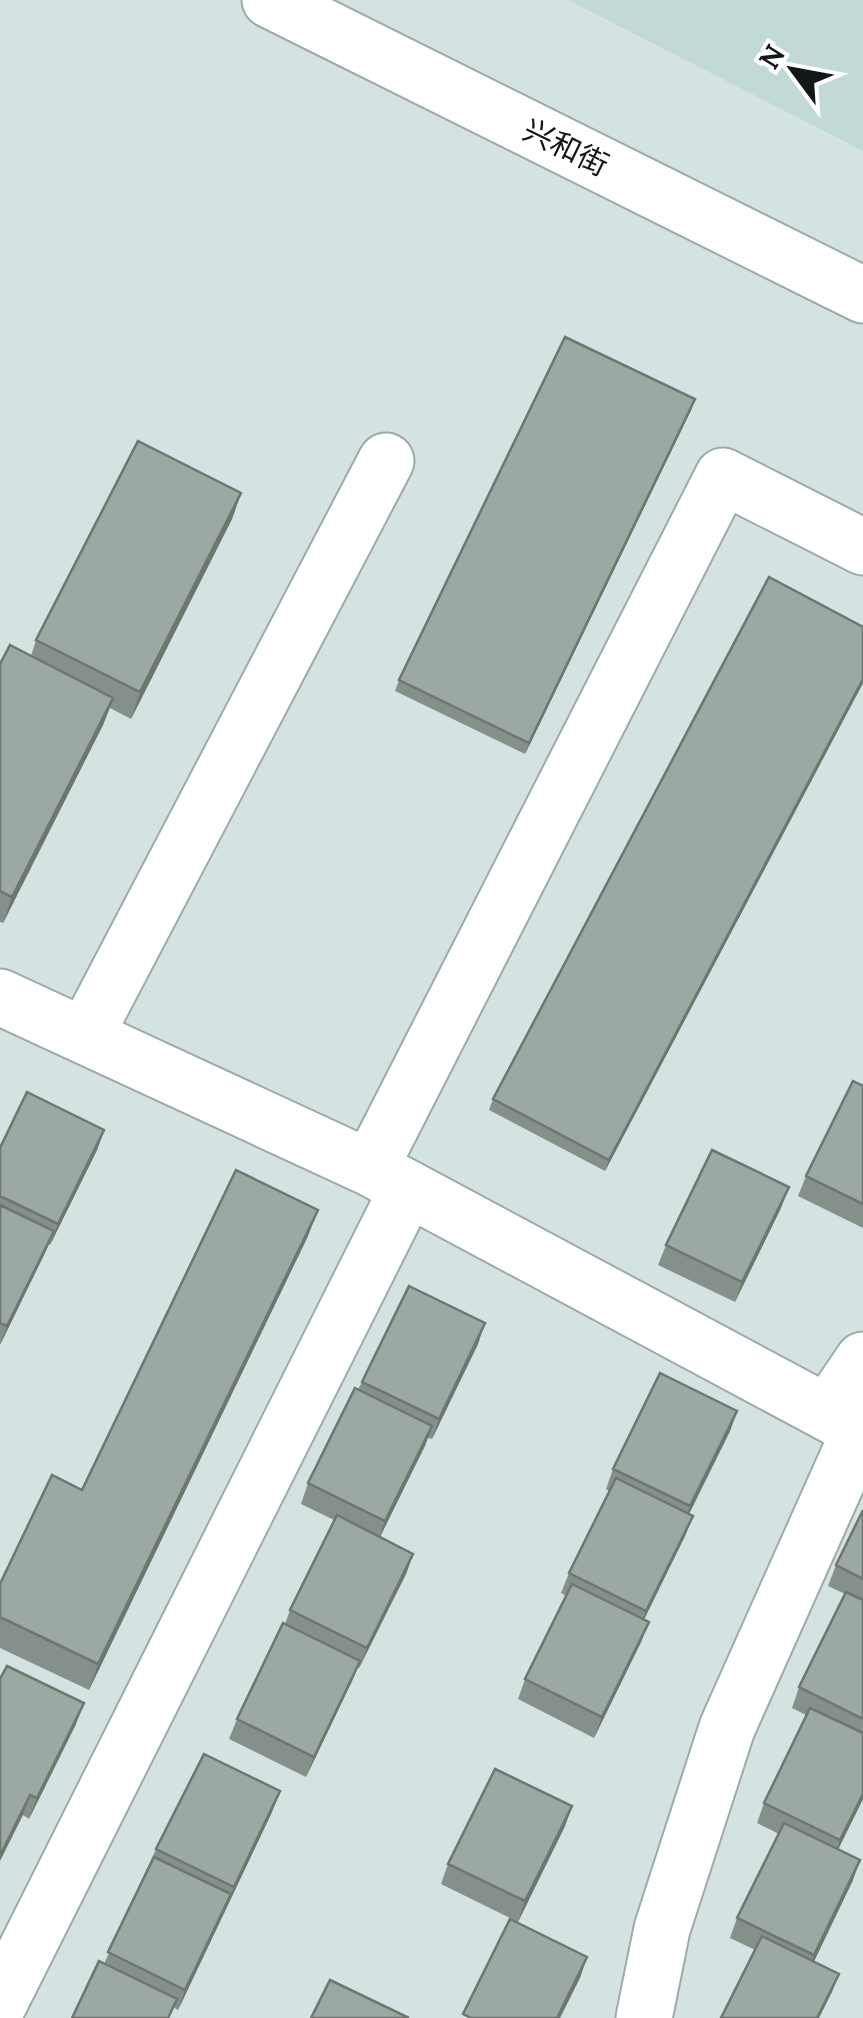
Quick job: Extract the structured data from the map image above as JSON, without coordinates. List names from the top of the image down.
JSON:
{
  "streets": {
    "street": ["兴和街"]
  },
  "north": "top left"
}
